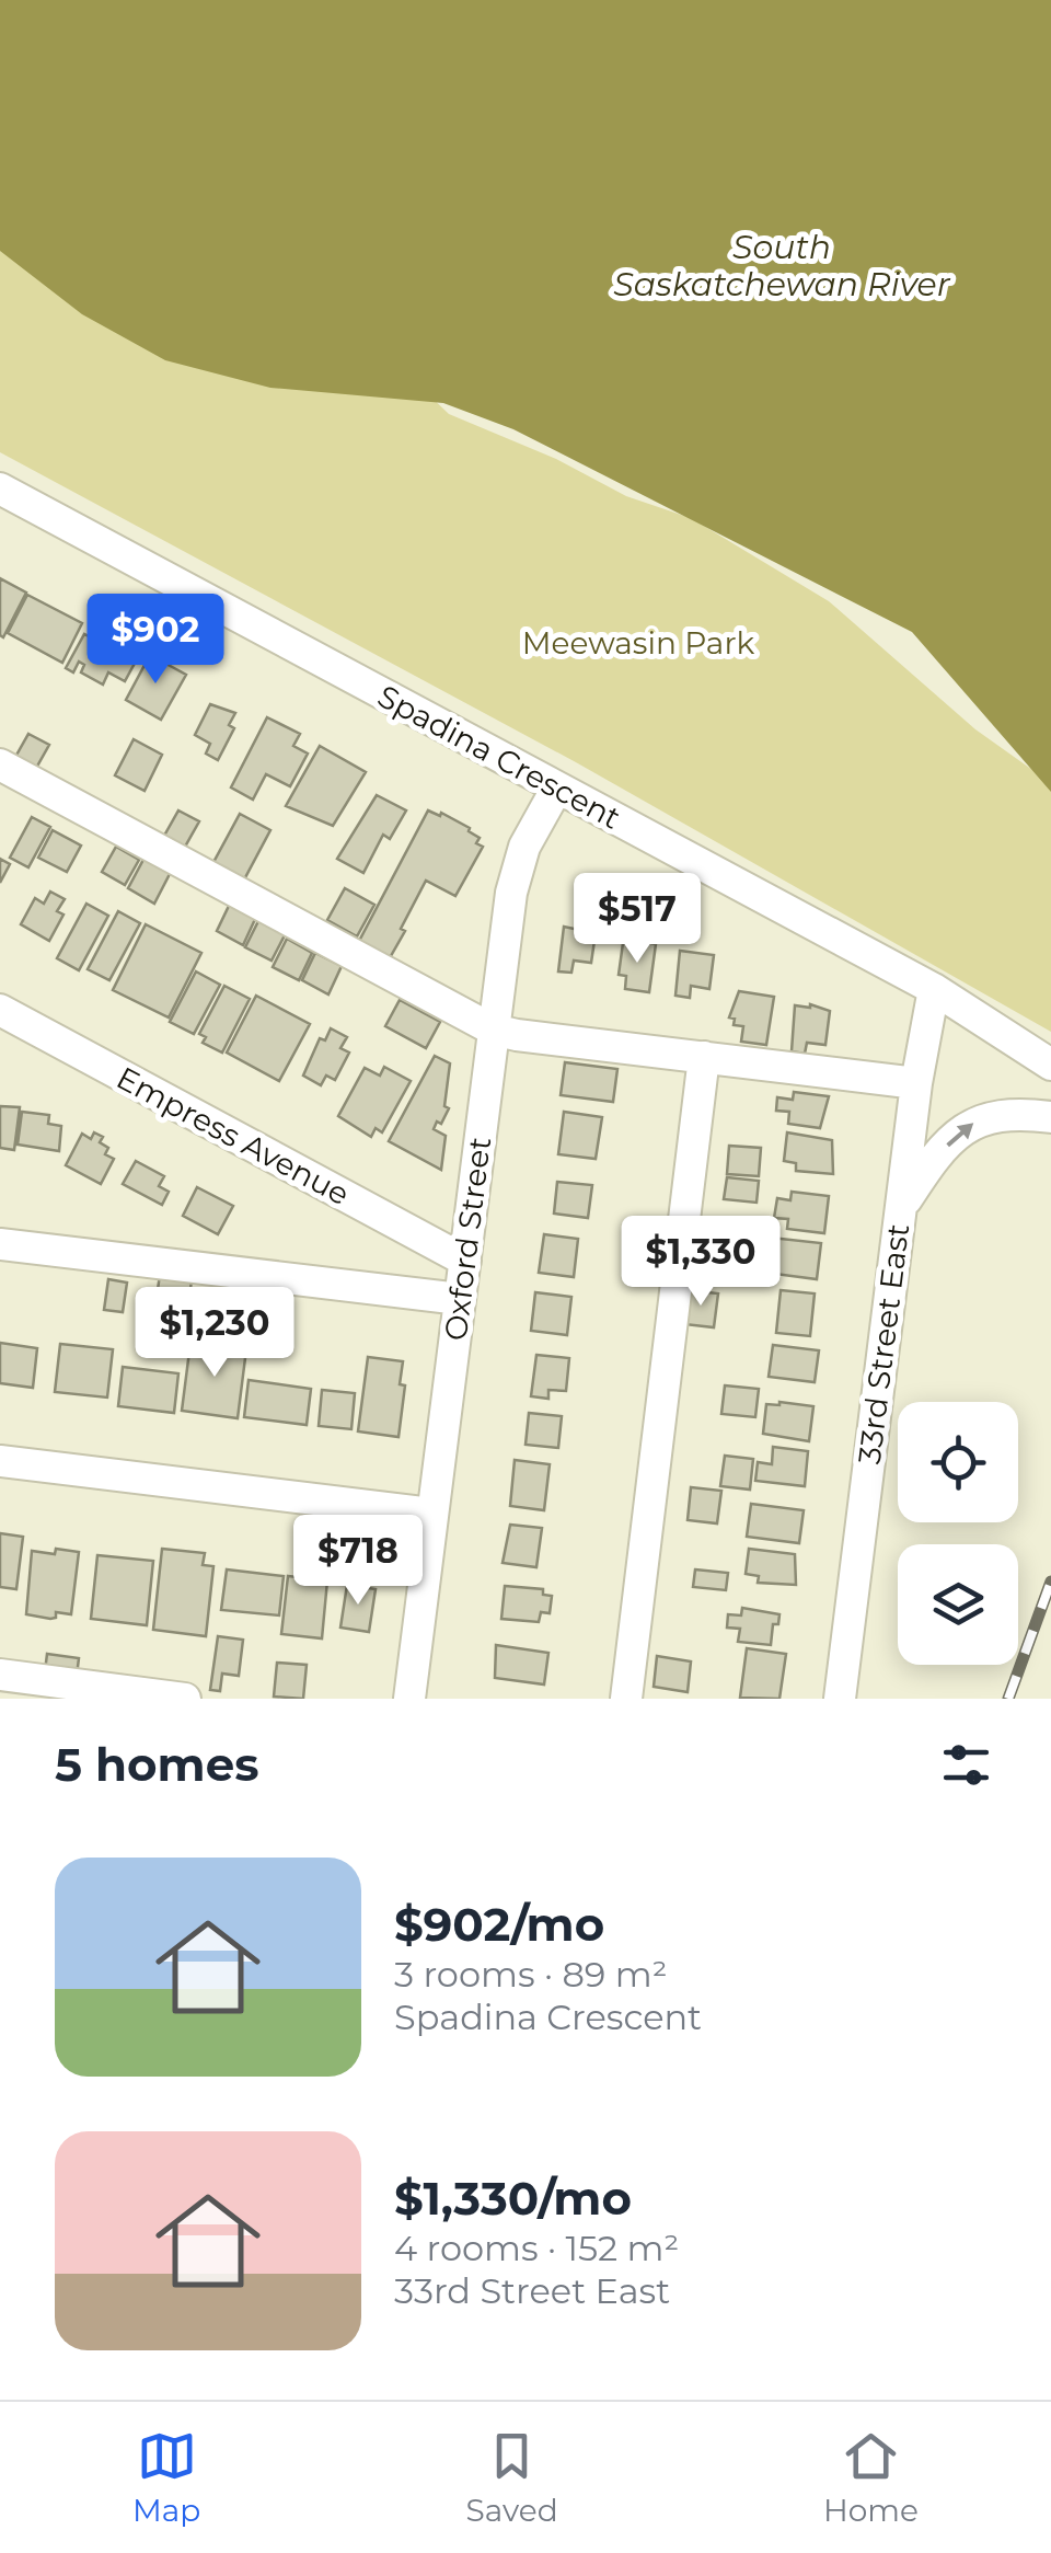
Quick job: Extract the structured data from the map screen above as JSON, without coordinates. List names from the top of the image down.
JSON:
{
  "streets": {
    "street": [
      "Spadina Crescent",
      "Empress Avenue",
      "Oxford Street",
      "33rd Street East"
    ]
  },
  "crossings": [
    ["Spadina Crescent", "Oxford Street"],
    ["Spadina Crescent", "33rd Street East"],
    ["Empress Avenue", "Oxford Street"]
  ],
  "water": ["South Saskatchewan River"],
  "parks": ["Meewasin Park"],
  "page": {
    "price": [
      "$902",
      "$517",
      "$1,330",
      "$1,230",
      "$718"
    ],
    "heading": "5 homes",
    "list": [
      {
        "name": "$902/mo",
        "note": "3 rooms · 89 m² · Spadina Crescent"
      },
      {
        "name": "$1,330/mo",
        "note": "4 rooms · 152 m² · 33rd Street East"
      }
    ],
    "tabs": ["Map", "Saved", "Home"]
  }
}
